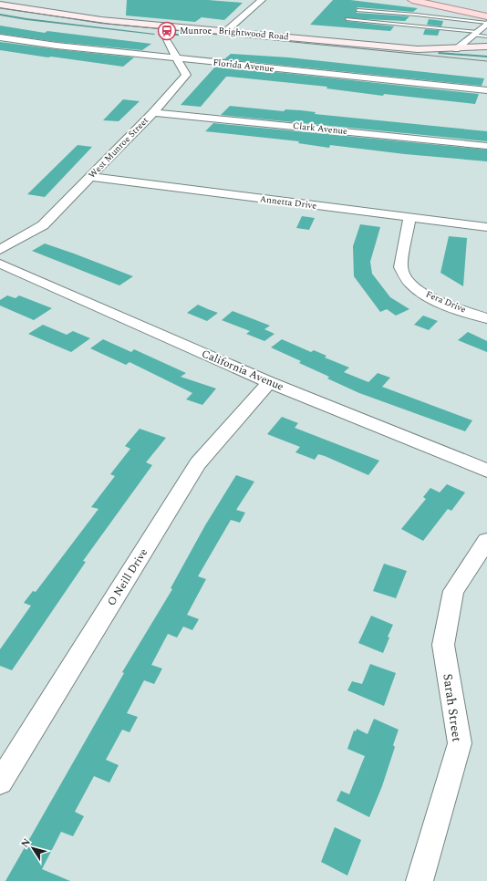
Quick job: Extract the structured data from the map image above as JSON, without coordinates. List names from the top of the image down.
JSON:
{
  "streets": {
    "street": [
      "Brightwood Road",
      "Florida Avenue",
      "Clark Avenue",
      "West Munroe Street",
      "Annetta Drive",
      "Fera Drive",
      "California Avenue",
      "O Neill Drive",
      "Sarah Street"
    ]
  },
  "crossings": [
    ["Brightwood Road", "West Munroe Street"],
    ["Florida Avenue", "West Munroe Street"],
    ["Clark Avenue", "West Munroe Street"],
    ["West Munroe Street", "Annetta Drive"],
    ["Annetta Drive", "Fera Drive"],
    ["California Avenue", "O Neill Drive"]
  ],
  "places": {
    "station": ["Munroe"]
  },
  "north": "top left"
}
